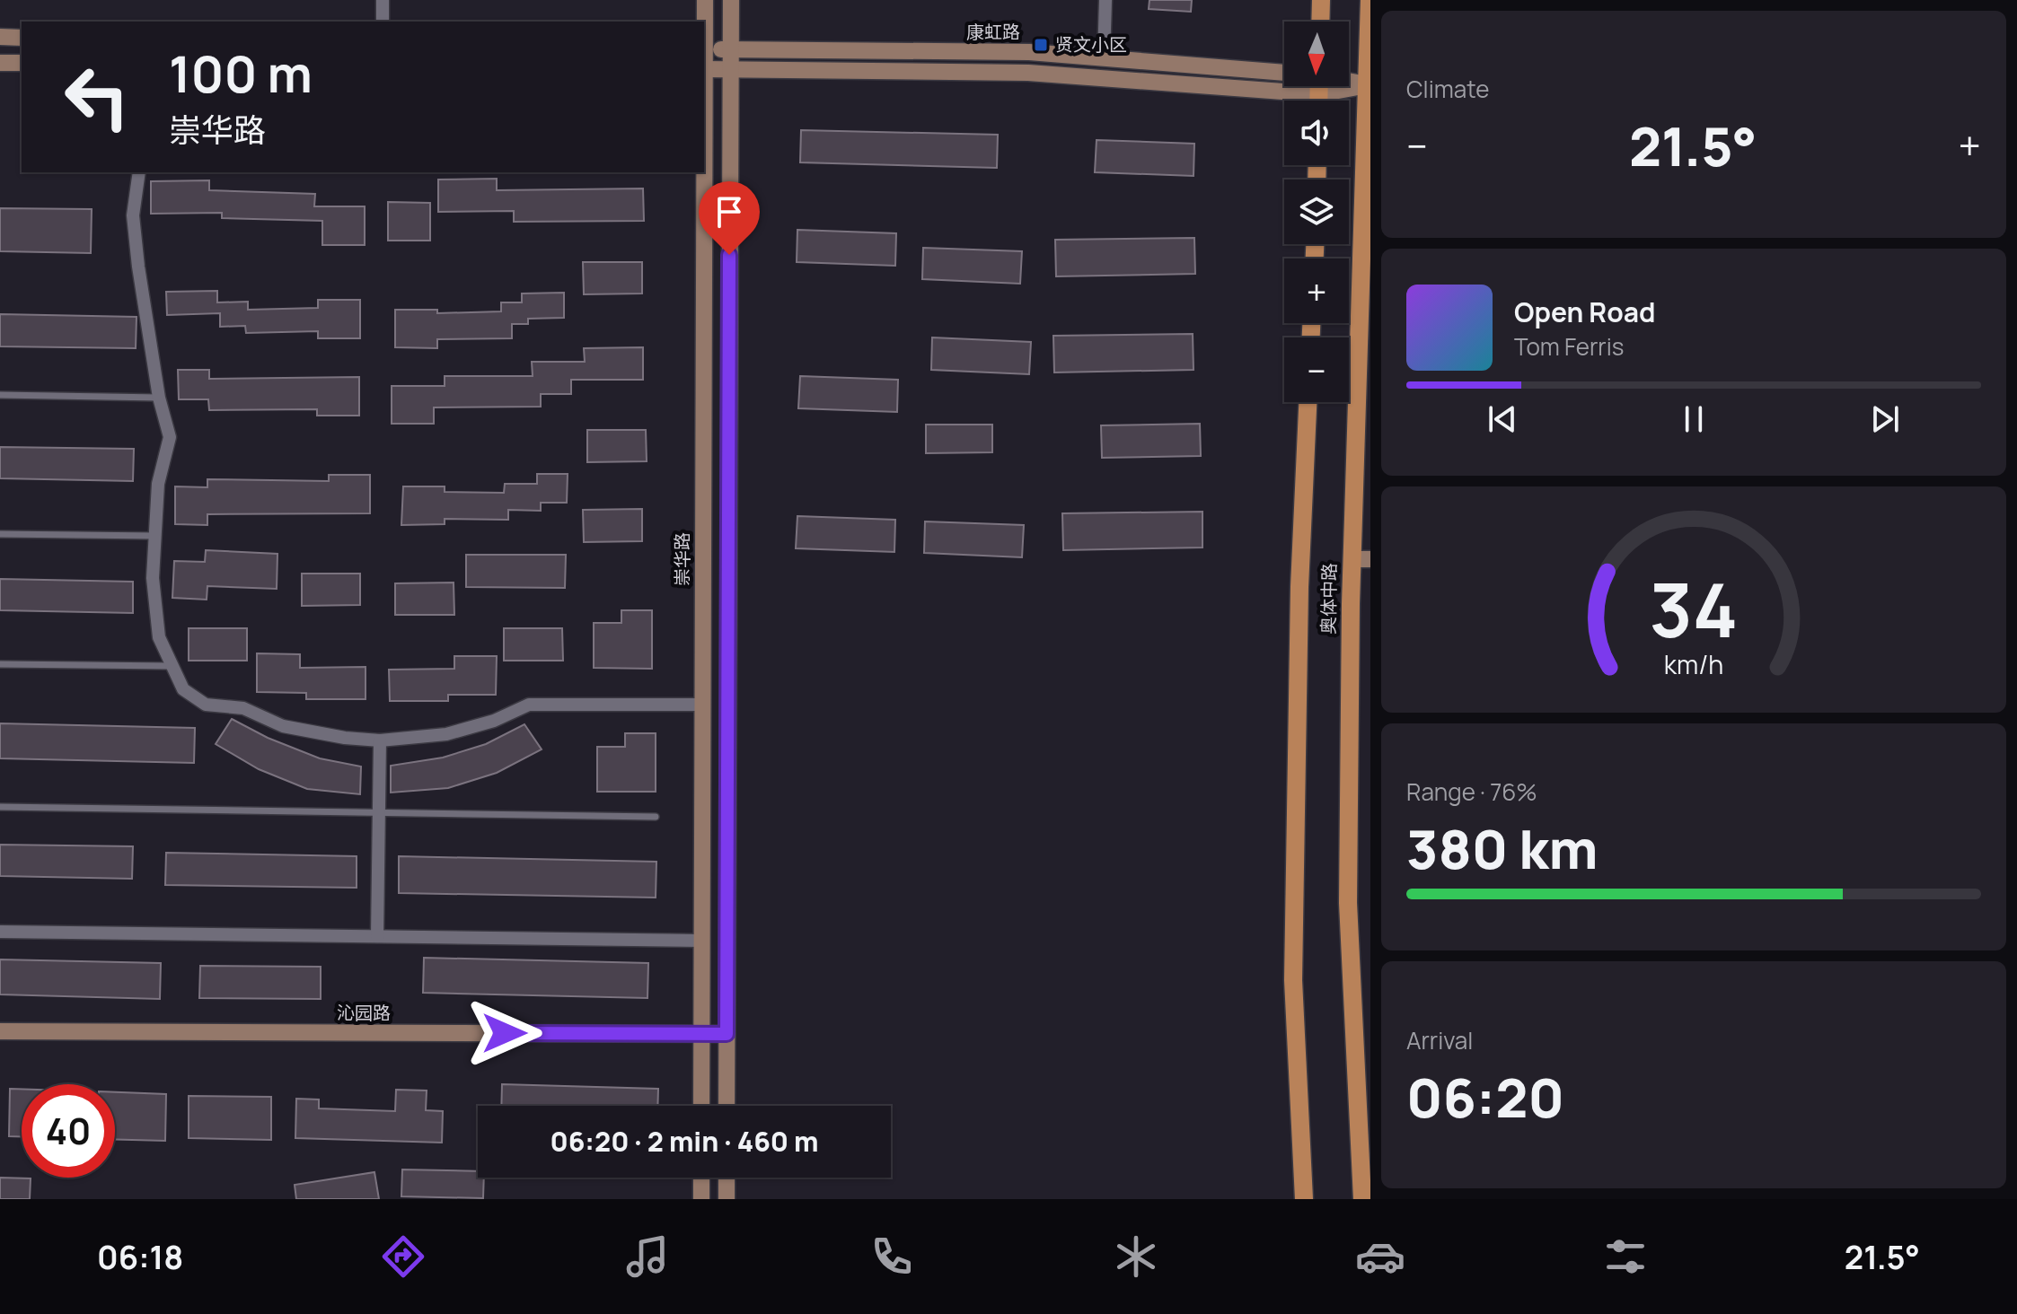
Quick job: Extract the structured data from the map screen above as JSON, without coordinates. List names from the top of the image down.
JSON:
{
  "streets": {
    "main road": [
      "康虹路",
      "崇华路",
      "奥体中路",
      "沁园路"
    ]
  },
  "crossings": [
    ["康虹路", "奥体中路"],
    ["崇华路", "沁园路"]
  ],
  "places": {
    "transit": ["贤文小区"]
  },
  "north": "bottom",
  "page": {
    "tile": [
      "Climate",
      ["Range · 76%", "380 km"],
      ["Arrival", "06:20"]
    ],
    "map_buttons": ["+", "−"],
    "turn": ["100 m", "崇华路"],
    "heat": ["−", "21.5°", "+"],
    "song": ["Open Road", "Tom Ferris"],
    "limit": "40",
    "trip": "06:20 · 2 min · 460 m",
    "tabs": ["06:18", "21.5°"],
    "gauge": ["34", "km/h"]
  }
}
